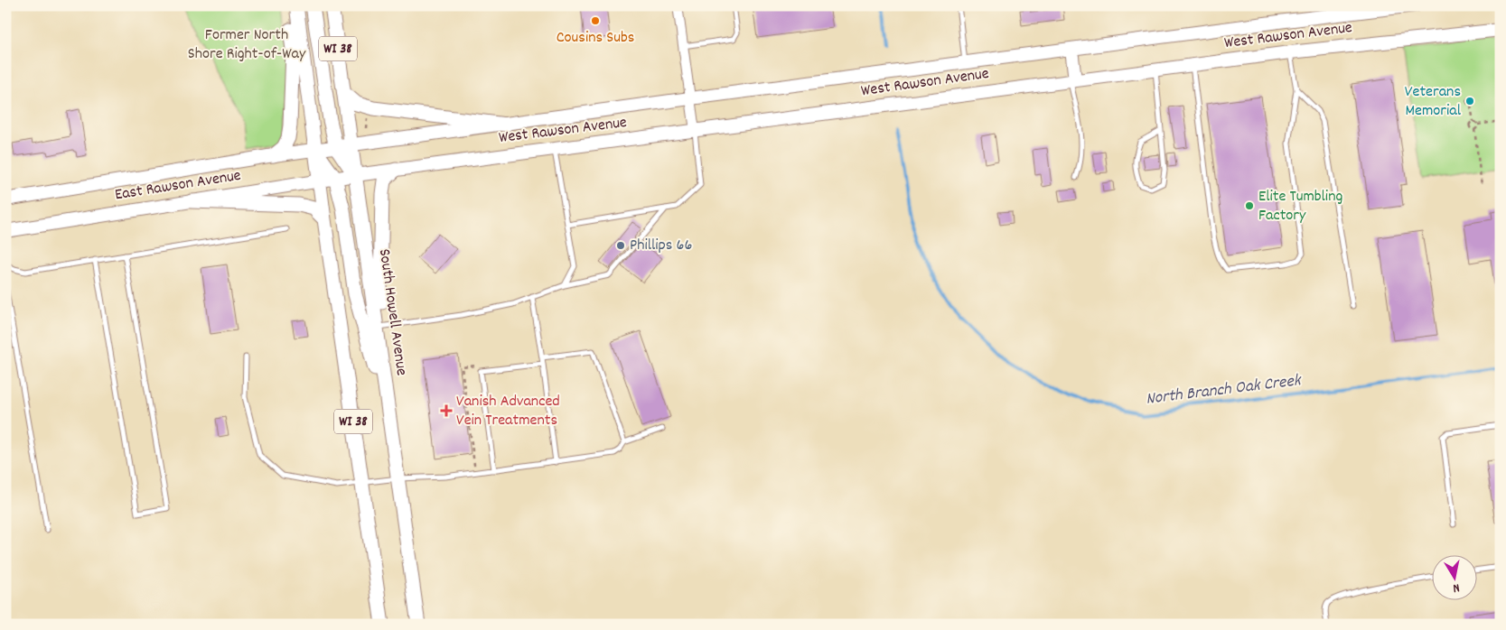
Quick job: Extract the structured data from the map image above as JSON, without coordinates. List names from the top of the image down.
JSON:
{
  "streets": {
    "main road": [
      "West Rawson Avenue",
      "WI 38",
      "East Rawson Avenue",
      "South Howell Avenue"
    ]
  },
  "crossings": [
    ["West Rawson Avenue", "East Rawson Avenue"],
    ["West Rawson Avenue", "South Howell Avenue"],
    ["WI 38", "East Rawson Avenue"],
    ["East Rawson Avenue", "South Howell Avenue"]
  ],
  "water": ["North Branch Oak Creek"],
  "parks": ["Former North Shore Right-of-Way"],
  "places": {
    "other": [
      "Cousins Subs",
      "Veterans Memorial",
      "Elite Tumbling Factory",
      "Phillips 66"
    ],
    "health": ["Vanish Advanced Vein Treatments"]
  },
  "north": "bottom"
}
